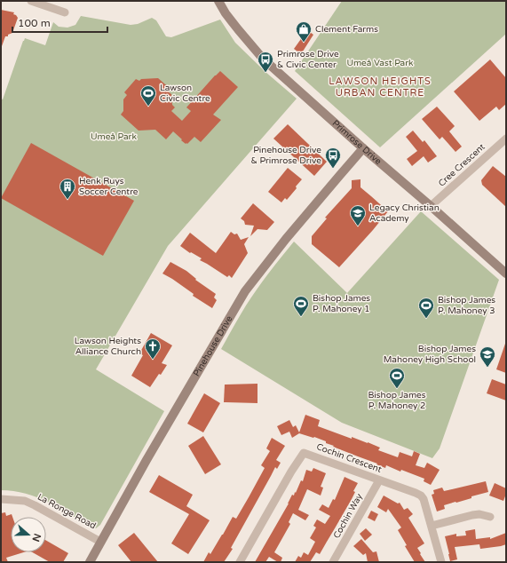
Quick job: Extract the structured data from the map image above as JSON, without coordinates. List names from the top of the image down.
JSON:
{
  "streets": {
    "street": [
      "Primrose Drive",
      "Cree Crescent",
      "Pinehouse Drive",
      "Cochin Crescent",
      "La Ronge Road",
      "Cochin Way"
    ]
  },
  "crossings": [
    ["Primrose Drive", "Cree Crescent"],
    ["Primrose Drive", "Pinehouse Drive"],
    ["Pinehouse Drive", "La Ronge Road"],
    ["Cochin Crescent", "Cochin Way"]
  ],
  "districts": ["LAWSON HEIGHTS URBAN CENTRE"],
  "parks": ["Umeå Vast Park", "Umeå Park"],
  "places": {
    "shop": ["Clement Farms"],
    "bus stop": ["Primrose Drive & Civic Center", "Pinehouse Drive & Primrose Drive"],
    "sports": [
      "Lawson Civic Centre",
      "Bishop James P. Mahoney 1",
      "Bishop James P. Mahoney 3",
      "Bishop James P. Mahoney 2"
    ],
    "building": ["Henk Ruys Soccer Centre"],
    "school or university": ["Legacy Christian Academy", "Bishop James Mahoney High School"],
    "church": ["Lawson Heights Alliance Church"]
  },
  "scale_bar": "100 m",
  "north": "right"
}
